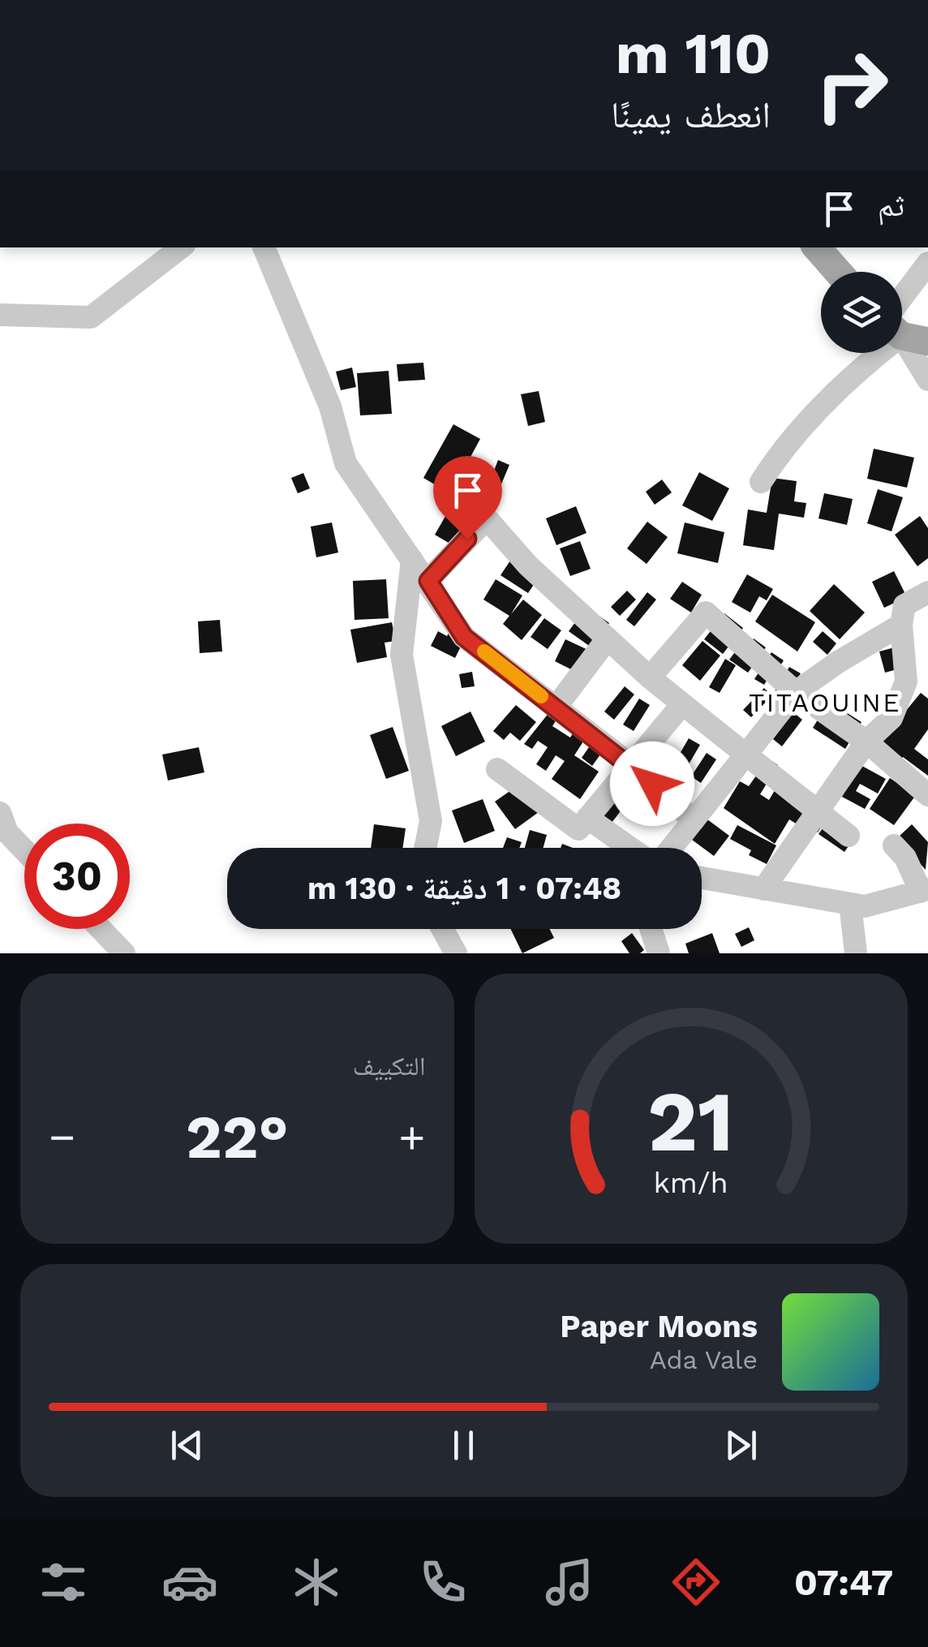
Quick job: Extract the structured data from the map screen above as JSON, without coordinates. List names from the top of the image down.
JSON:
{
  "districts": ["TITAOUINE"],
  "page": {
    "turn": ["110 m", "انعطف يمينًا"],
    "then": "ثم",
    "limit": "30",
    "trip": "07:48 · 1 دقيقة · 130 m",
    "tile": "التكييف",
    "heat": ["−", "22°", "+"],
    "song": ["Paper Moons", "Ada Vale"],
    "tabs": "07:47",
    "gauge": ["21", "km/h"]
  }
}
